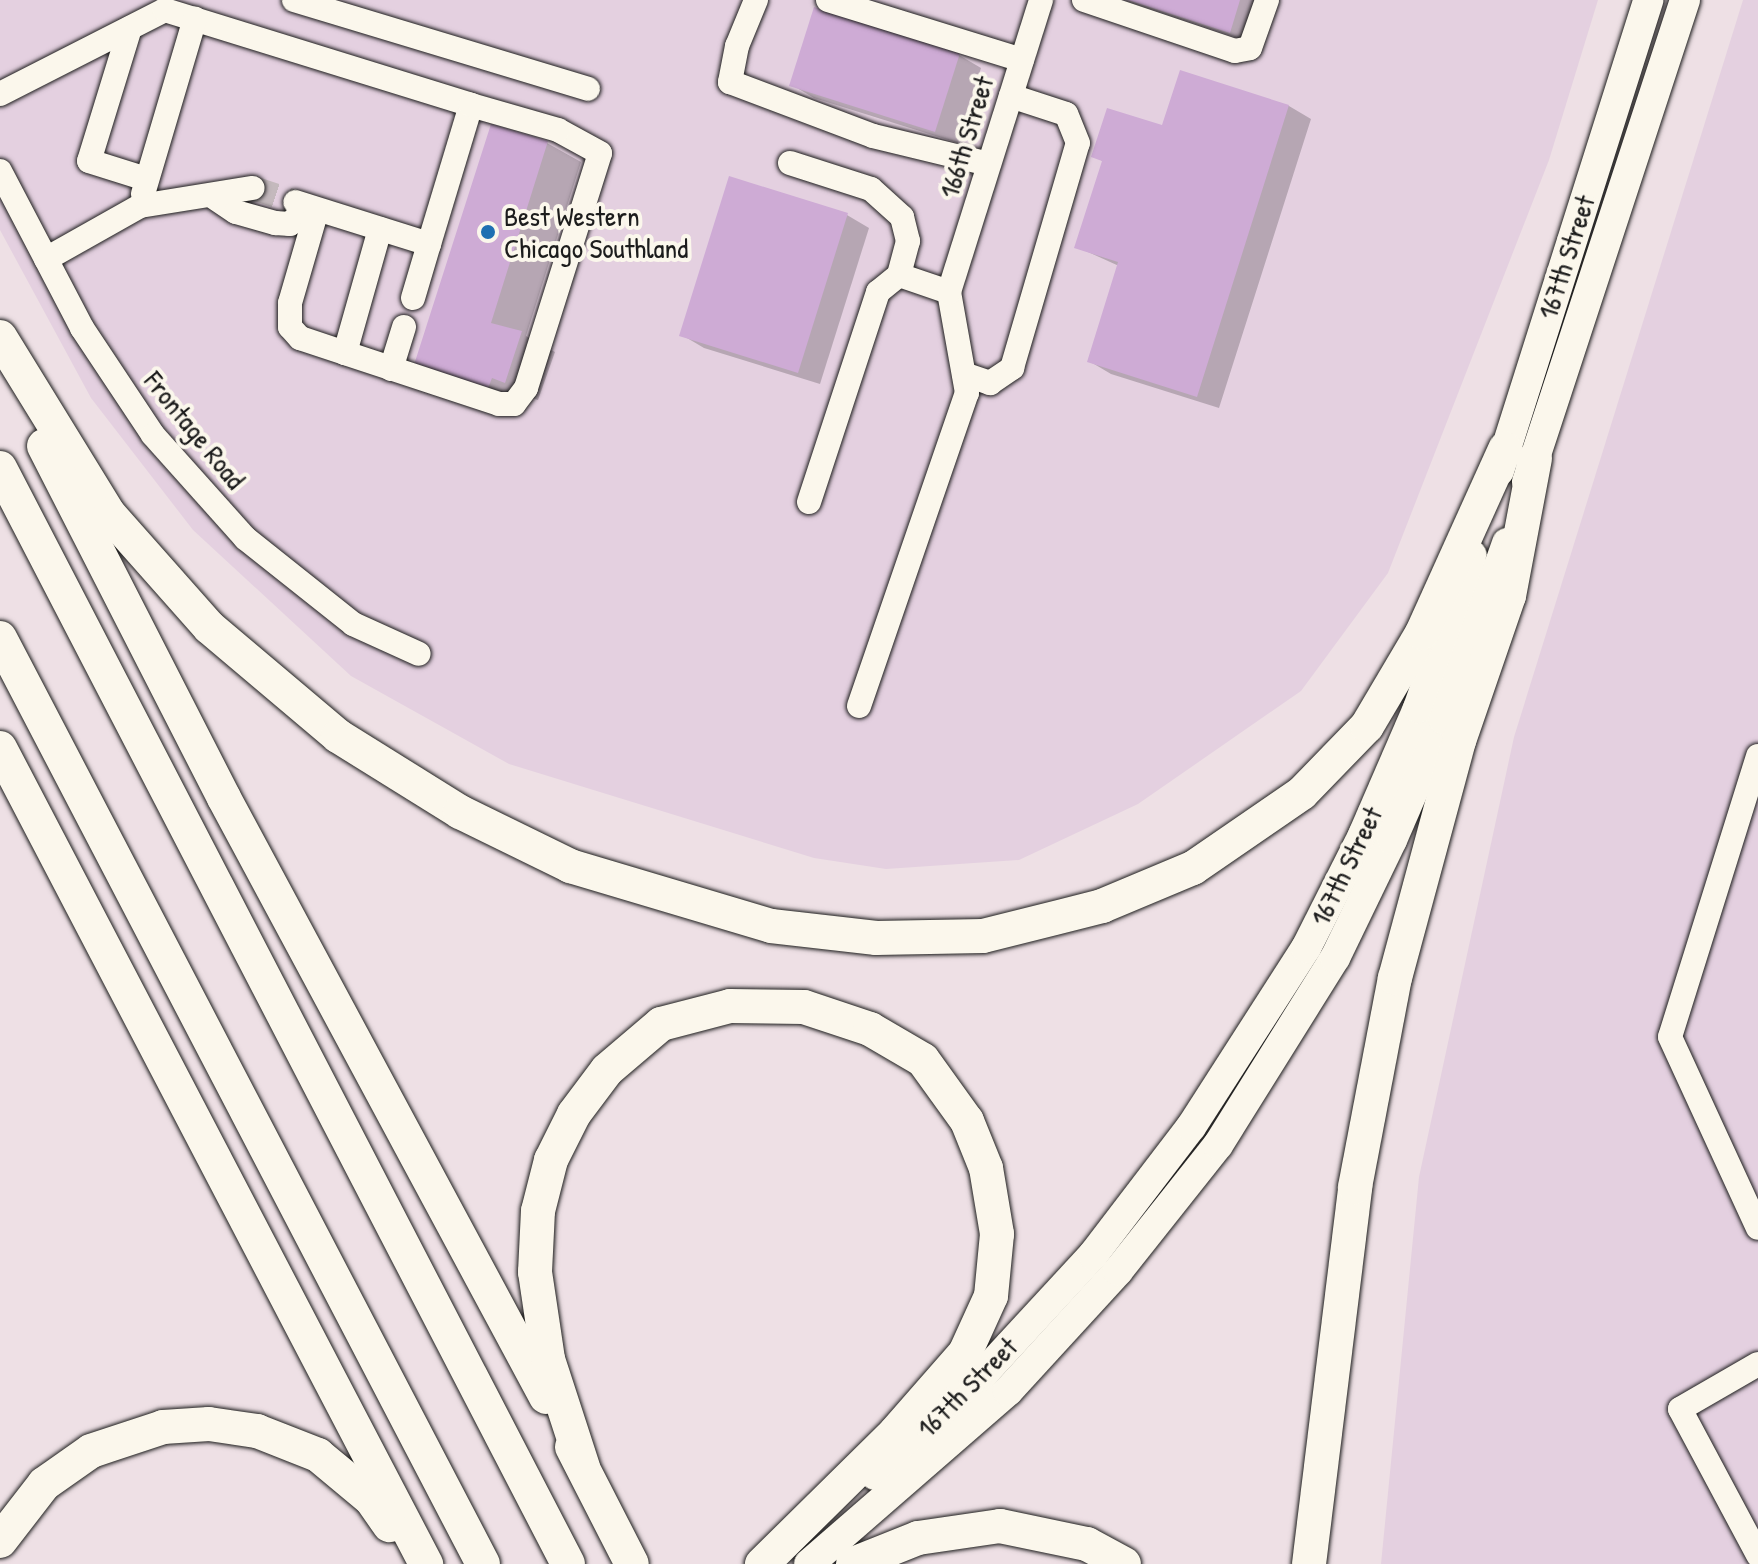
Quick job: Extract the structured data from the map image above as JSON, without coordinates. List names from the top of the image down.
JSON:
{
  "streets": {
    "main road": ["167th Street"],
    "street": ["166th Street", "Frontage Road"]
  },
  "places": ["Best Western Chicago Southland"]
}
